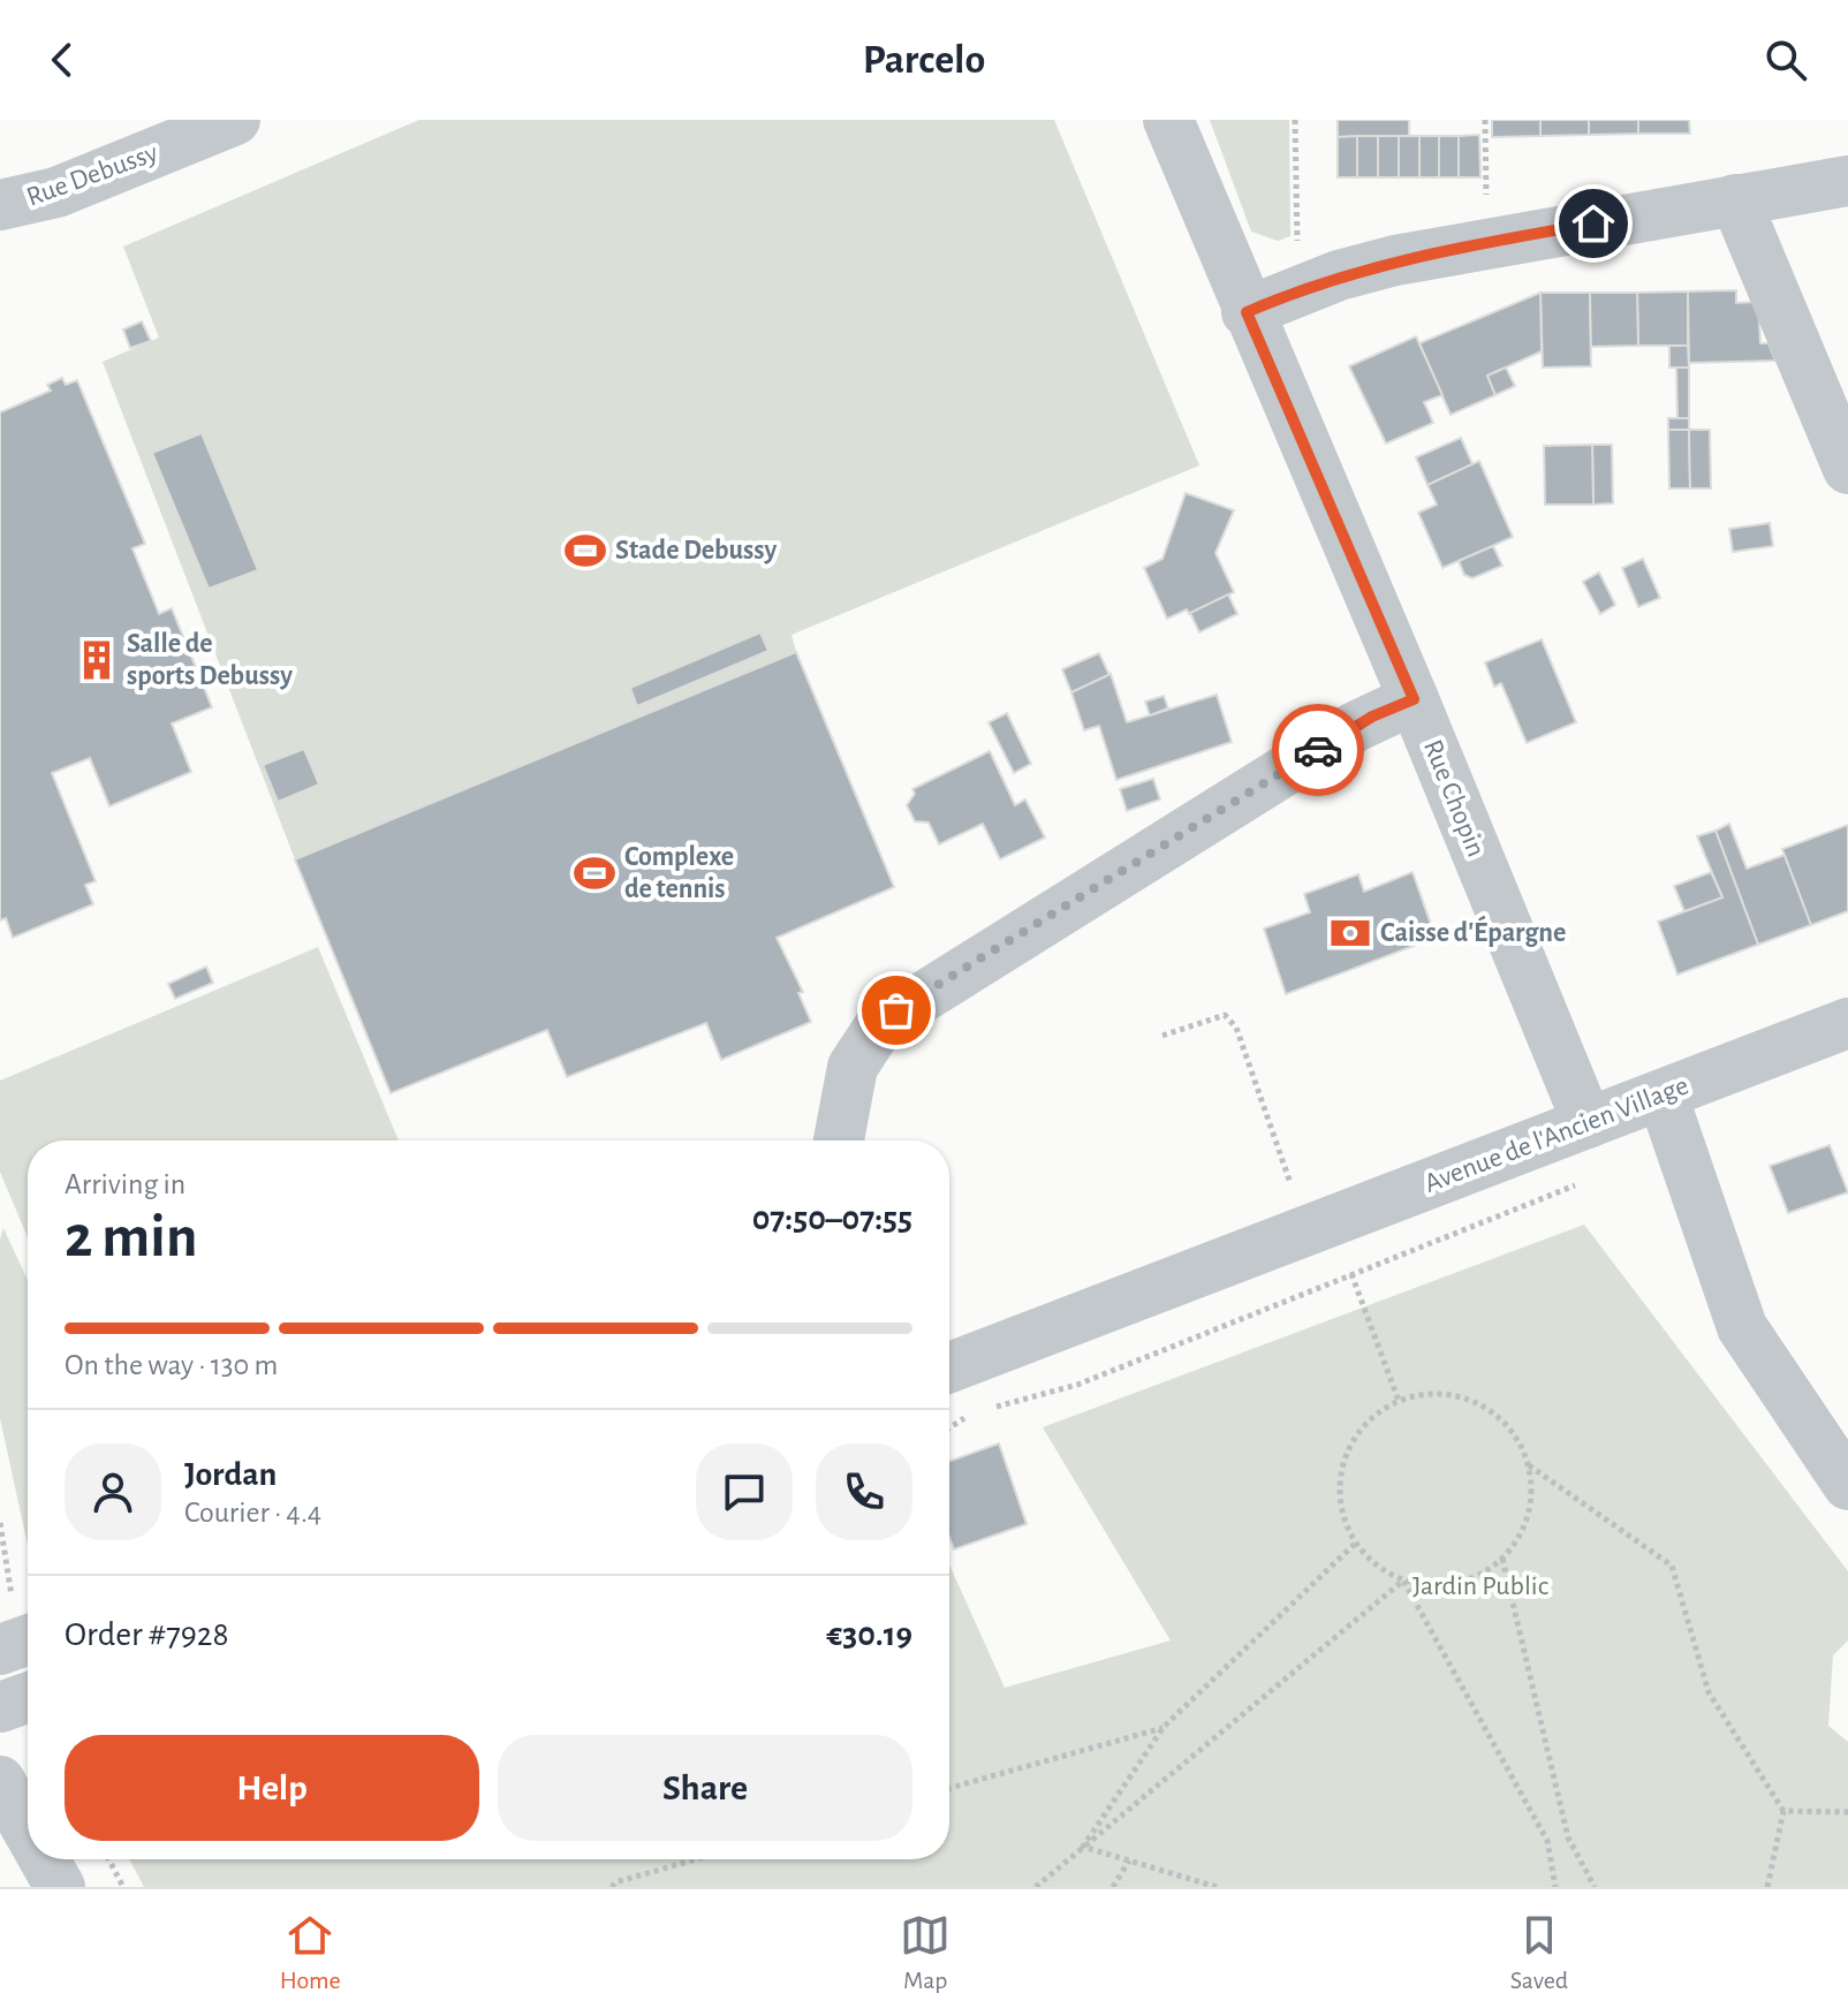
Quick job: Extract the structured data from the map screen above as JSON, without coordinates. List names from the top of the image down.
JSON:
{
  "streets": {
    "street": ["Rue Debussy", "Rue Chopin", "Avenue de l'Ancien Village"]
  },
  "crossings": [
    ["Rue Chopin", "Avenue de l'Ancien Village"]
  ],
  "parks": ["Jardin Public"],
  "places": {
    "sports": ["Stade Debussy", "Complexe de tennis"],
    "building": ["Salle de sports Debussy"],
    "bank": ["Caisse d'Épargne"]
  },
  "page": {
    "header": "Parcelo",
    "heading": ["2 min", "Arriving in", "07:50–07:55"],
    "panel": [
      "Jordan",
      "Courier · 4.4",
      "Order #7928",
      "€30.19"
    ],
    "bar": "On the way · 130 m",
    "buttons": ["Help", "Share"],
    "tabs": ["Home", "Map", "Saved"]
  }
}
